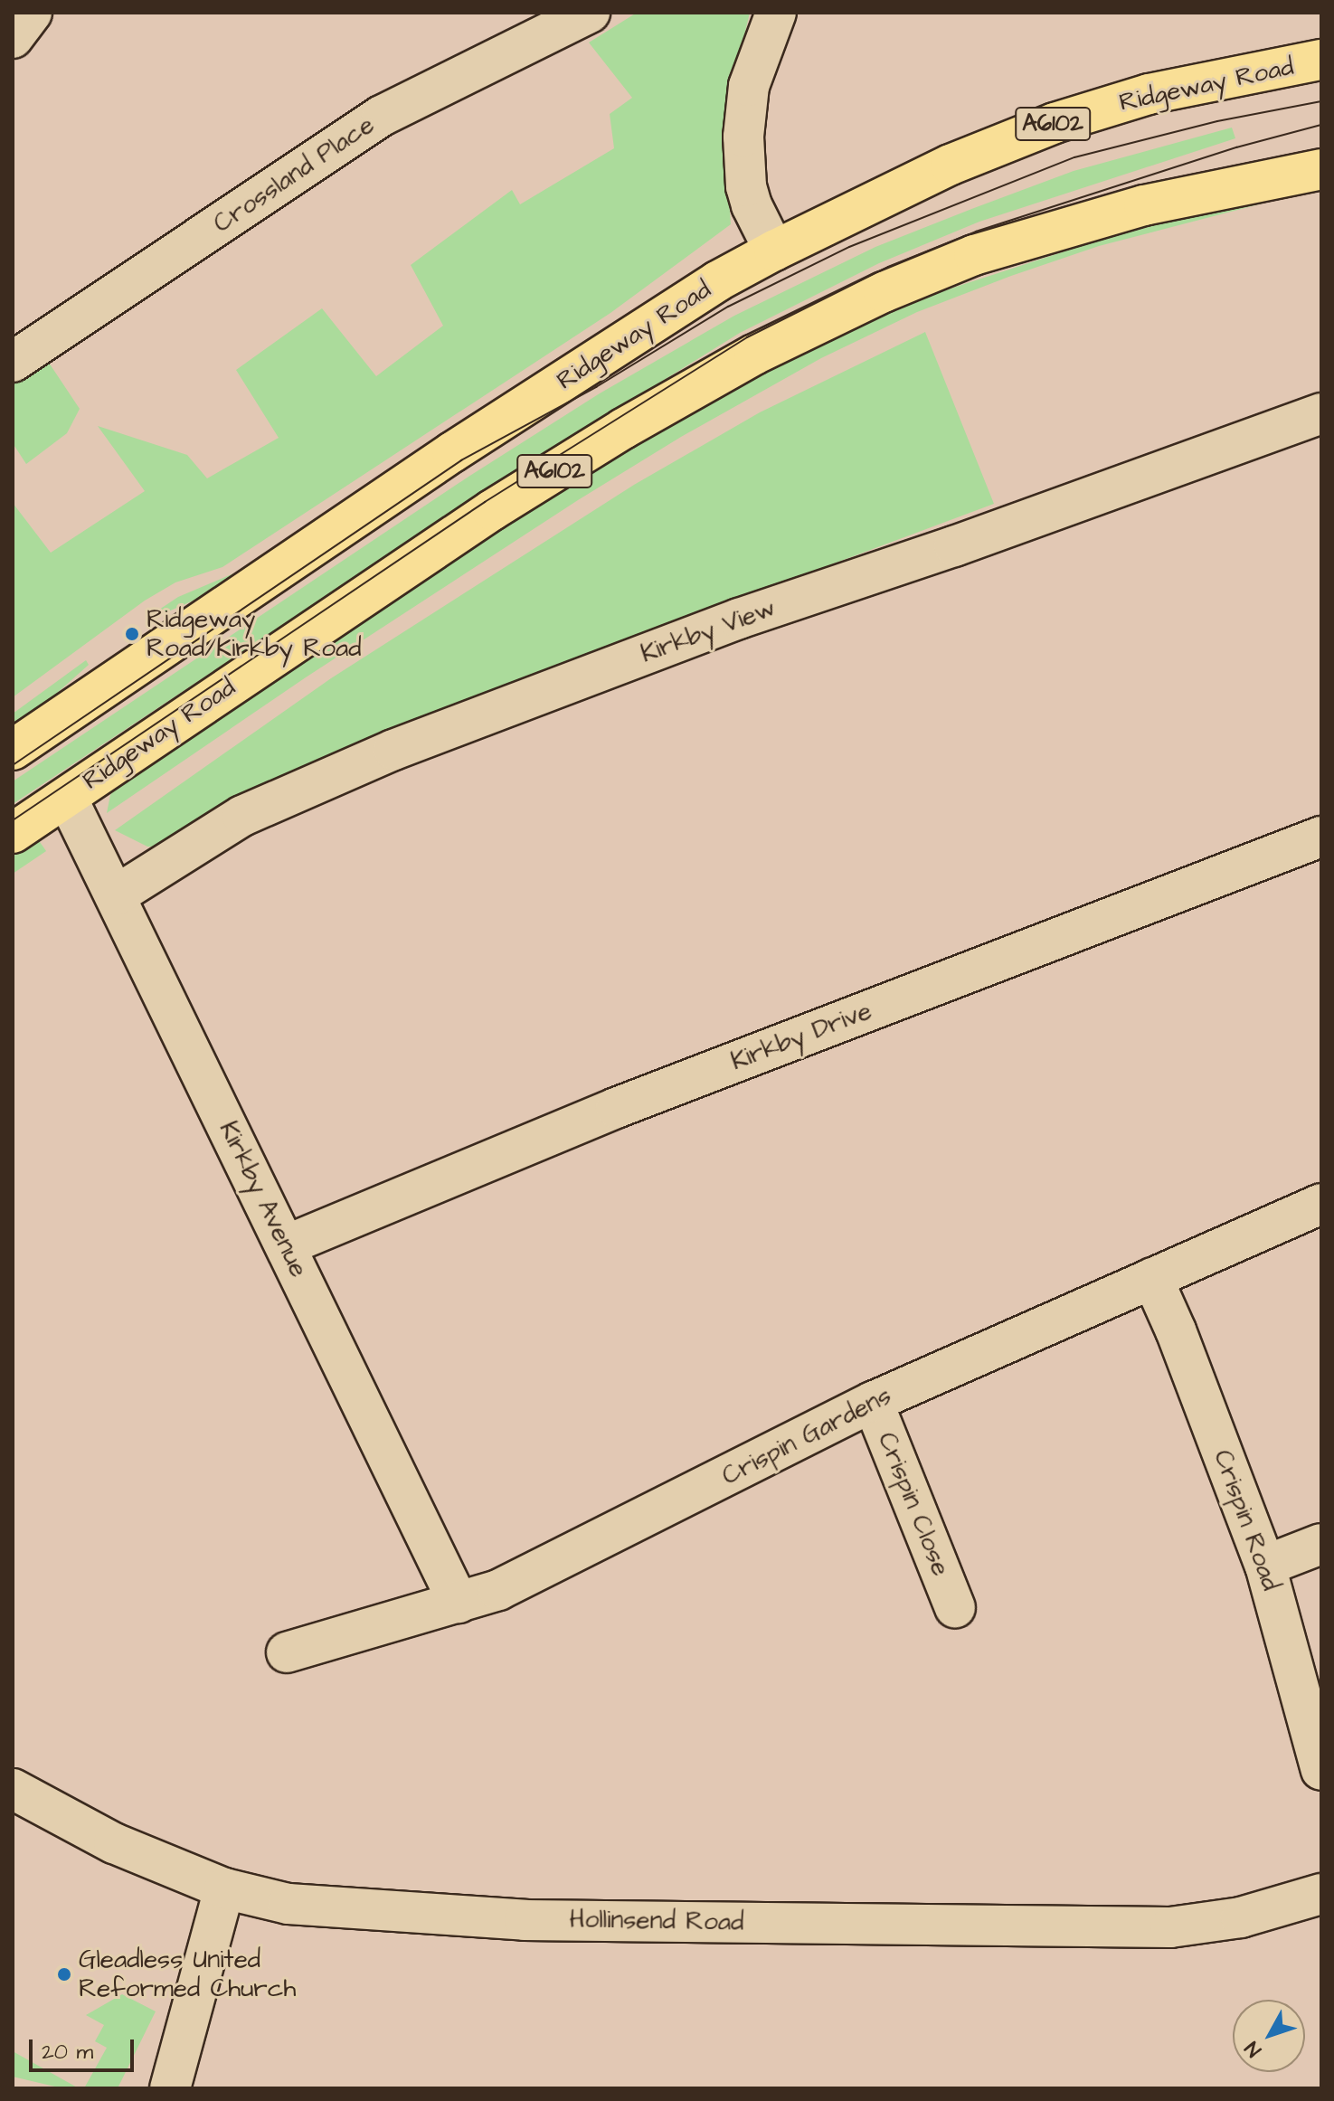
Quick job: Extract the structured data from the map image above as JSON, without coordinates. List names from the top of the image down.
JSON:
{
  "streets": {
    "highway": ["Ridgeway Road", "A6102"],
    "street": [
      "Crossland Place",
      "Kirkby View",
      "Kirkby Drive",
      "Kirkby Avenue",
      "Crispin Gardens",
      "Crispin Close",
      "Crispin Road",
      "Hollinsend Road"
    ]
  },
  "crossings": [
    ["Ridgeway Road", "Kirkby Avenue"],
    ["Kirkby View", "Kirkby Avenue"],
    ["Kirkby Drive", "Kirkby Avenue"],
    ["Kirkby Avenue", "Crispin Gardens"],
    ["Crispin Gardens", "Crispin Close"],
    ["Crispin Gardens", "Crispin Road"]
  ],
  "places": ["Ridgeway Road/Kirkby Road", "Gleadless United Reformed Church"],
  "scale_bar": "20 m",
  "north": "bottom left"
}
